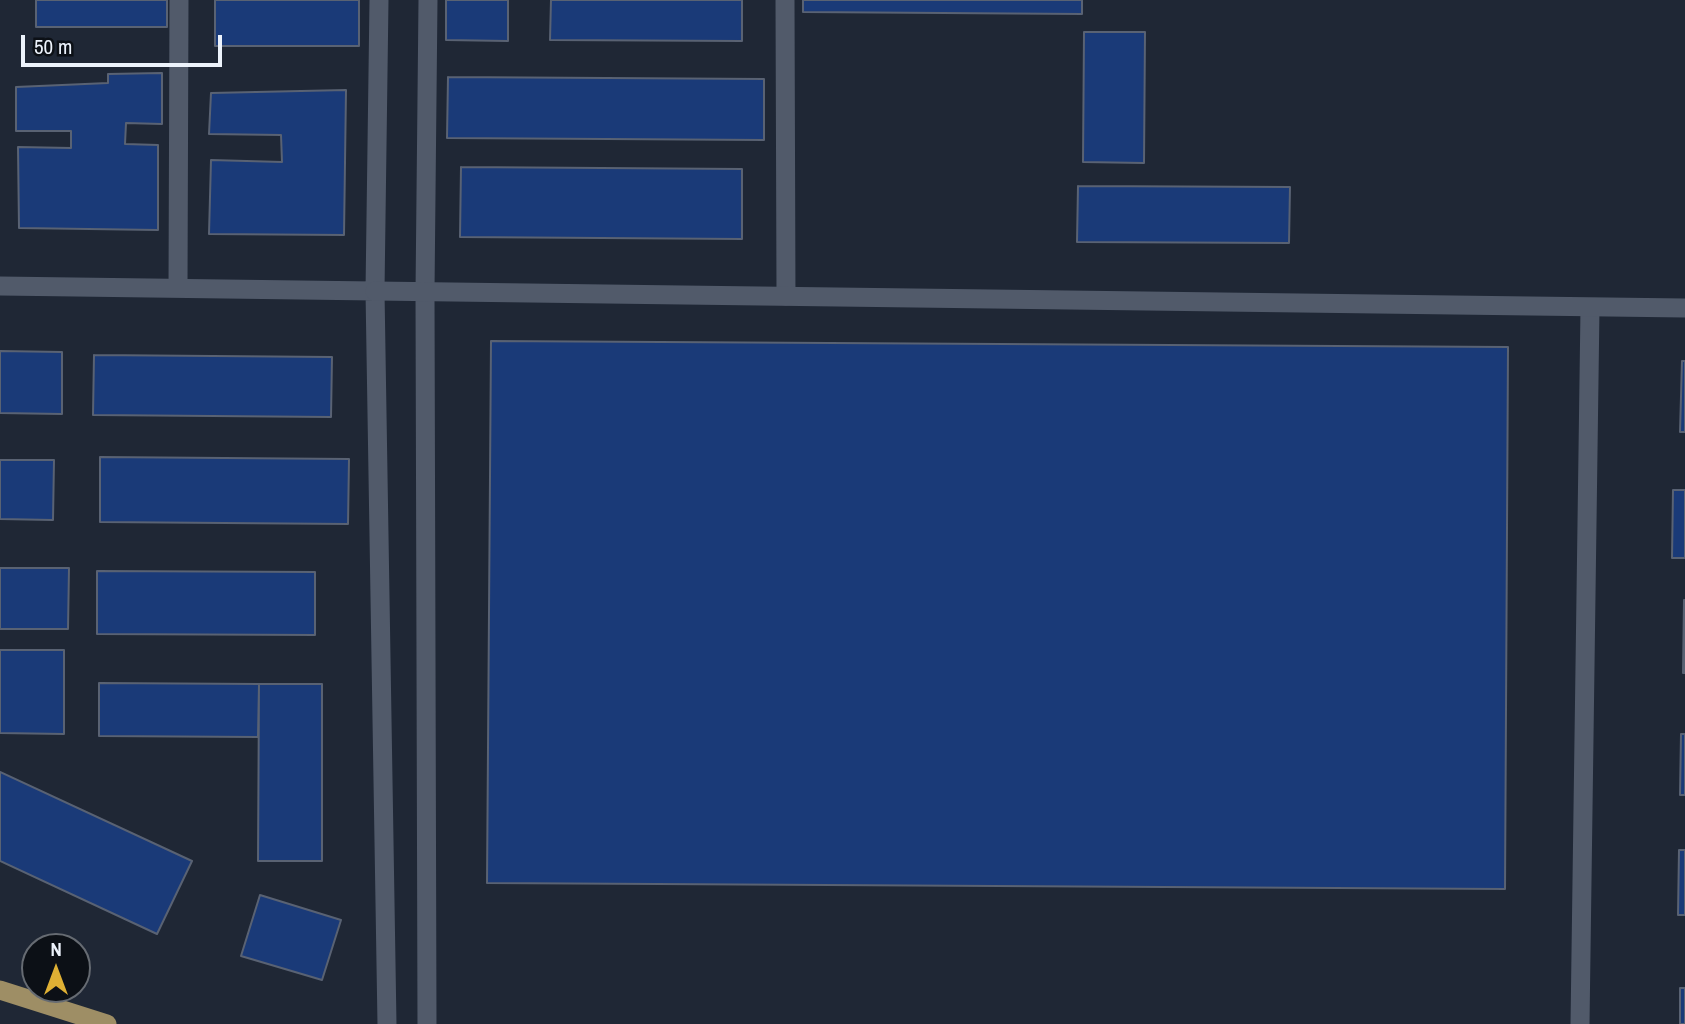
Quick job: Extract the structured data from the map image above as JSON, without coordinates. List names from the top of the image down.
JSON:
{
  "scale_bar": "50 m",
  "north": "top"
}
